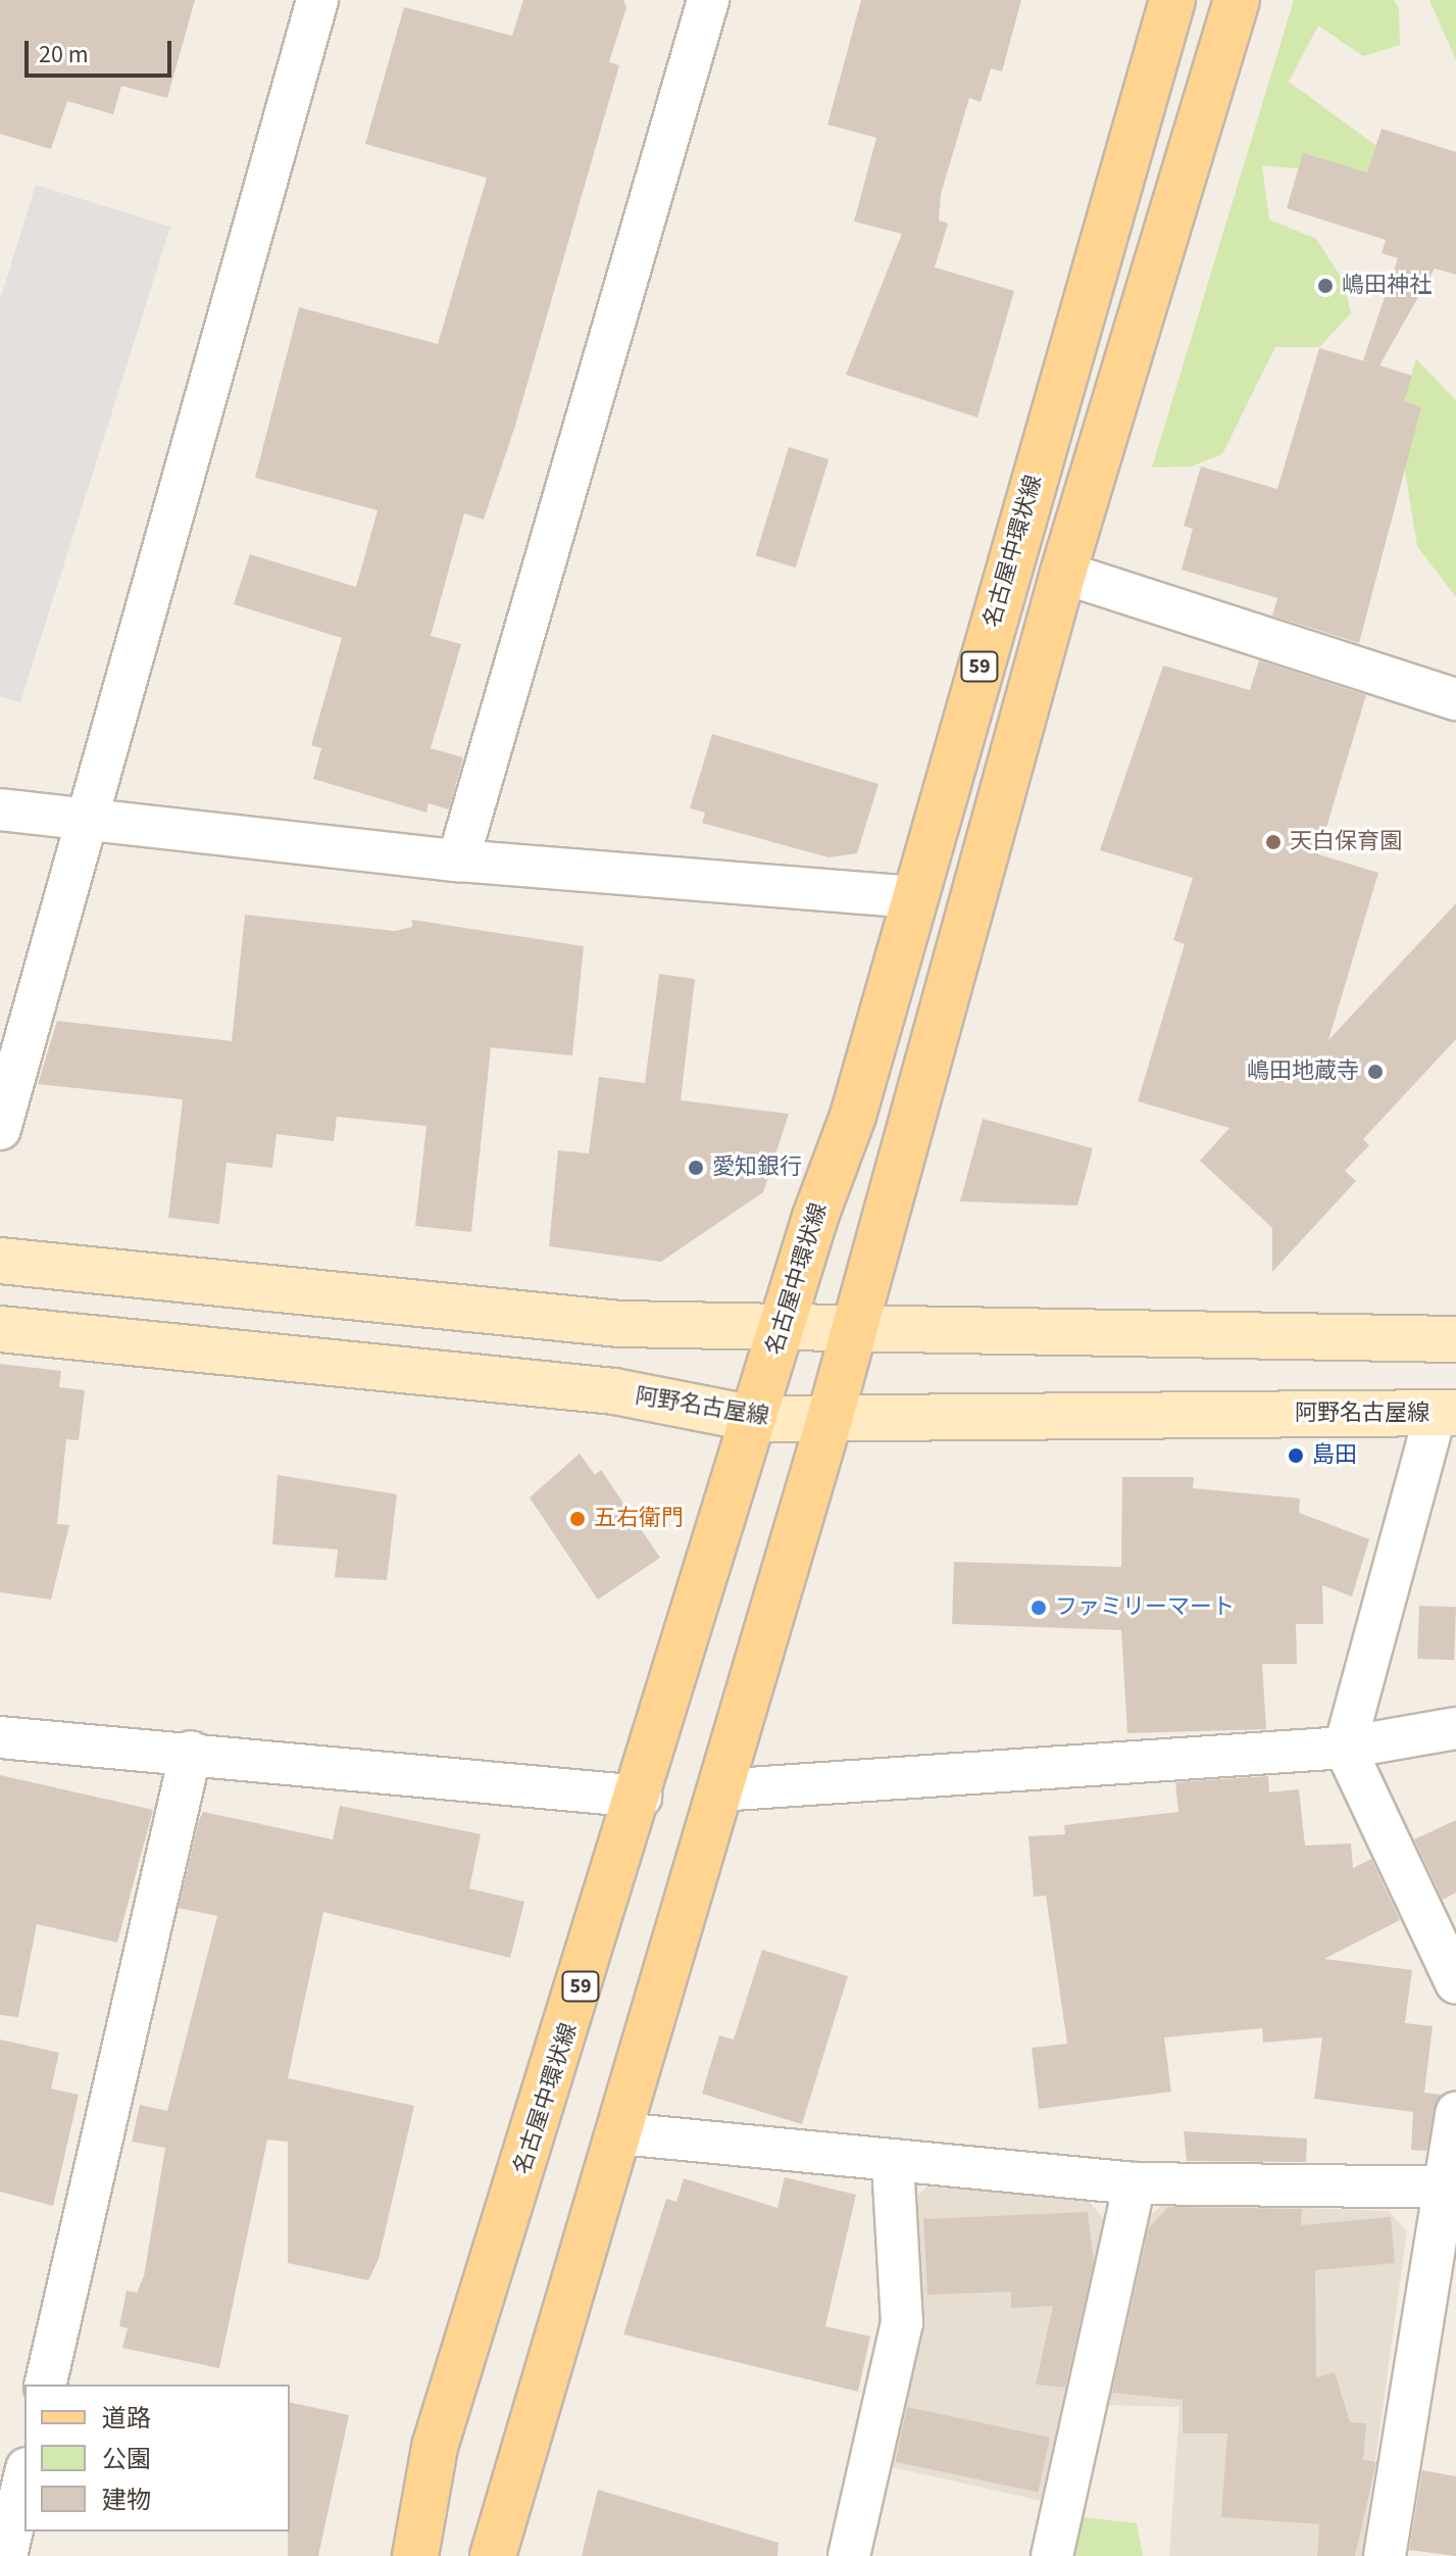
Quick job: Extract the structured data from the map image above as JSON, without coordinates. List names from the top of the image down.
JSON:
{
  "streets": {
    "main road": ["名古屋中環状線", "59", "阿野名古屋線"]
  },
  "crossings": [
    ["名古屋中環状線", "阿野名古屋線"],
    ["59", "阿野名古屋線"]
  ],
  "places": [
    "嶋田神社",
    "天白保育園",
    "嶋田地蔵寺",
    "愛知銀行",
    "島田",
    "五右衛門",
    "ファミリーマート"
  ],
  "legend": ["道路", "公園", "建物"],
  "scale_bar": "20 m"
}
